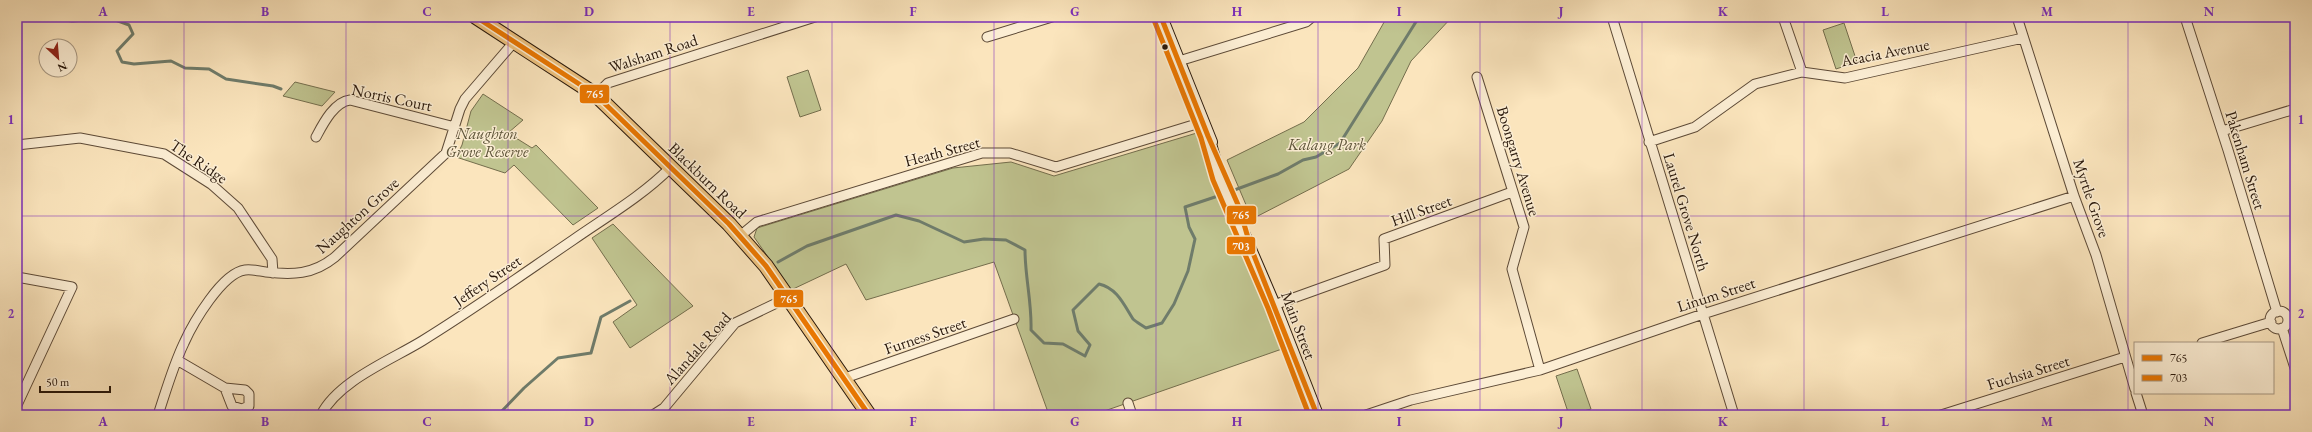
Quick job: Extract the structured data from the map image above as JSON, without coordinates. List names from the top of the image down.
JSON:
{
  "streets": {
    "main road": ["Blackburn Road"],
    "street": [
      "Acacia Avenue",
      "Walsham Road",
      "Norris Court",
      "Heath Street",
      "Pakenham Street",
      "The Ridge",
      "Boongarry Avenue",
      "Myrtle Grove",
      "Hill Street",
      "Laurel Grove North",
      "Naughton Grove",
      "Jeffery Street",
      "Linum Street",
      "Main Street",
      "Furness Street",
      "Alandale Road",
      "Fuchsia Street"
    ]
  },
  "crossings": [
    ["Acacia Avenue", "Myrtle Grove"],
    ["Acacia Avenue", "Laurel Grove North"],
    ["Walsham Road", "Blackburn Road"],
    ["Norris Court", "Naughton Grove"],
    ["Heath Street", "Blackburn Road"],
    ["Heath Street", "Main Street"],
    ["The Ridge", "Naughton Grove"],
    ["Boongarry Avenue", "Hill Street"],
    ["Boongarry Avenue", "Linum Street"],
    ["Blackburn Road", "Naughton Grove"],
    ["Blackburn Road", "Jeffery Street"],
    ["Blackburn Road", "Furness Street"],
    ["Blackburn Road", "Alandale Road"],
    ["Myrtle Grove", "Linum Street"],
    ["Myrtle Grove", "Fuchsia Street"],
    ["Hill Street", "Main Street"],
    ["Laurel Grove North", "Linum Street"]
  ],
  "parks": ["Naughton Grove Reserve", "Kalang Park"],
  "lines": ["transit line 765", "transit line 703"],
  "legend": ["765", "703"],
  "scale_bar": "50 m",
  "north": "bottom right",
  "grid": {
    "columns": [
      "A",
      "B",
      "C",
      "D",
      "E",
      "F",
      "G",
      "H",
      "I",
      "J",
      "K",
      "L",
      "M",
      "N"
    ],
    "rows": ["1", "2"]
  }
}
